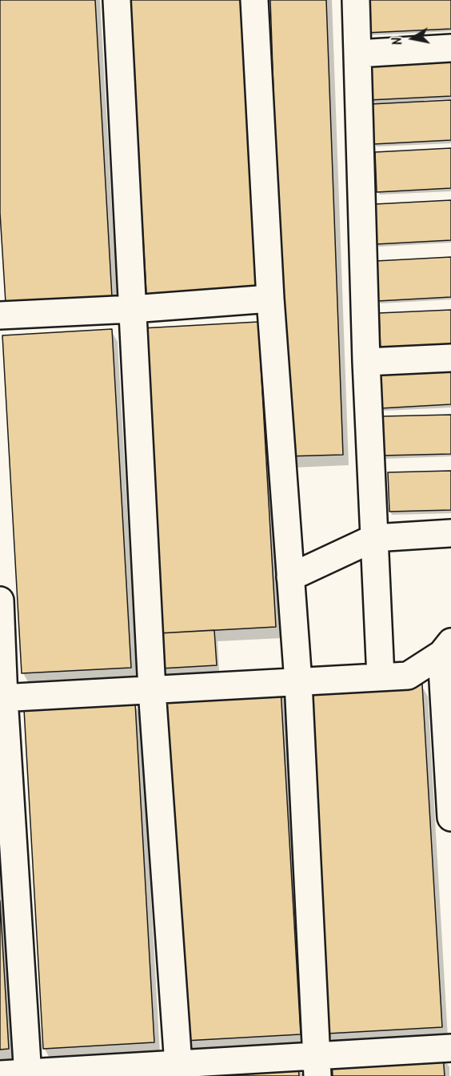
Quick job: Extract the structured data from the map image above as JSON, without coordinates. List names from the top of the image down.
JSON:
{
  "north": "left"
}
